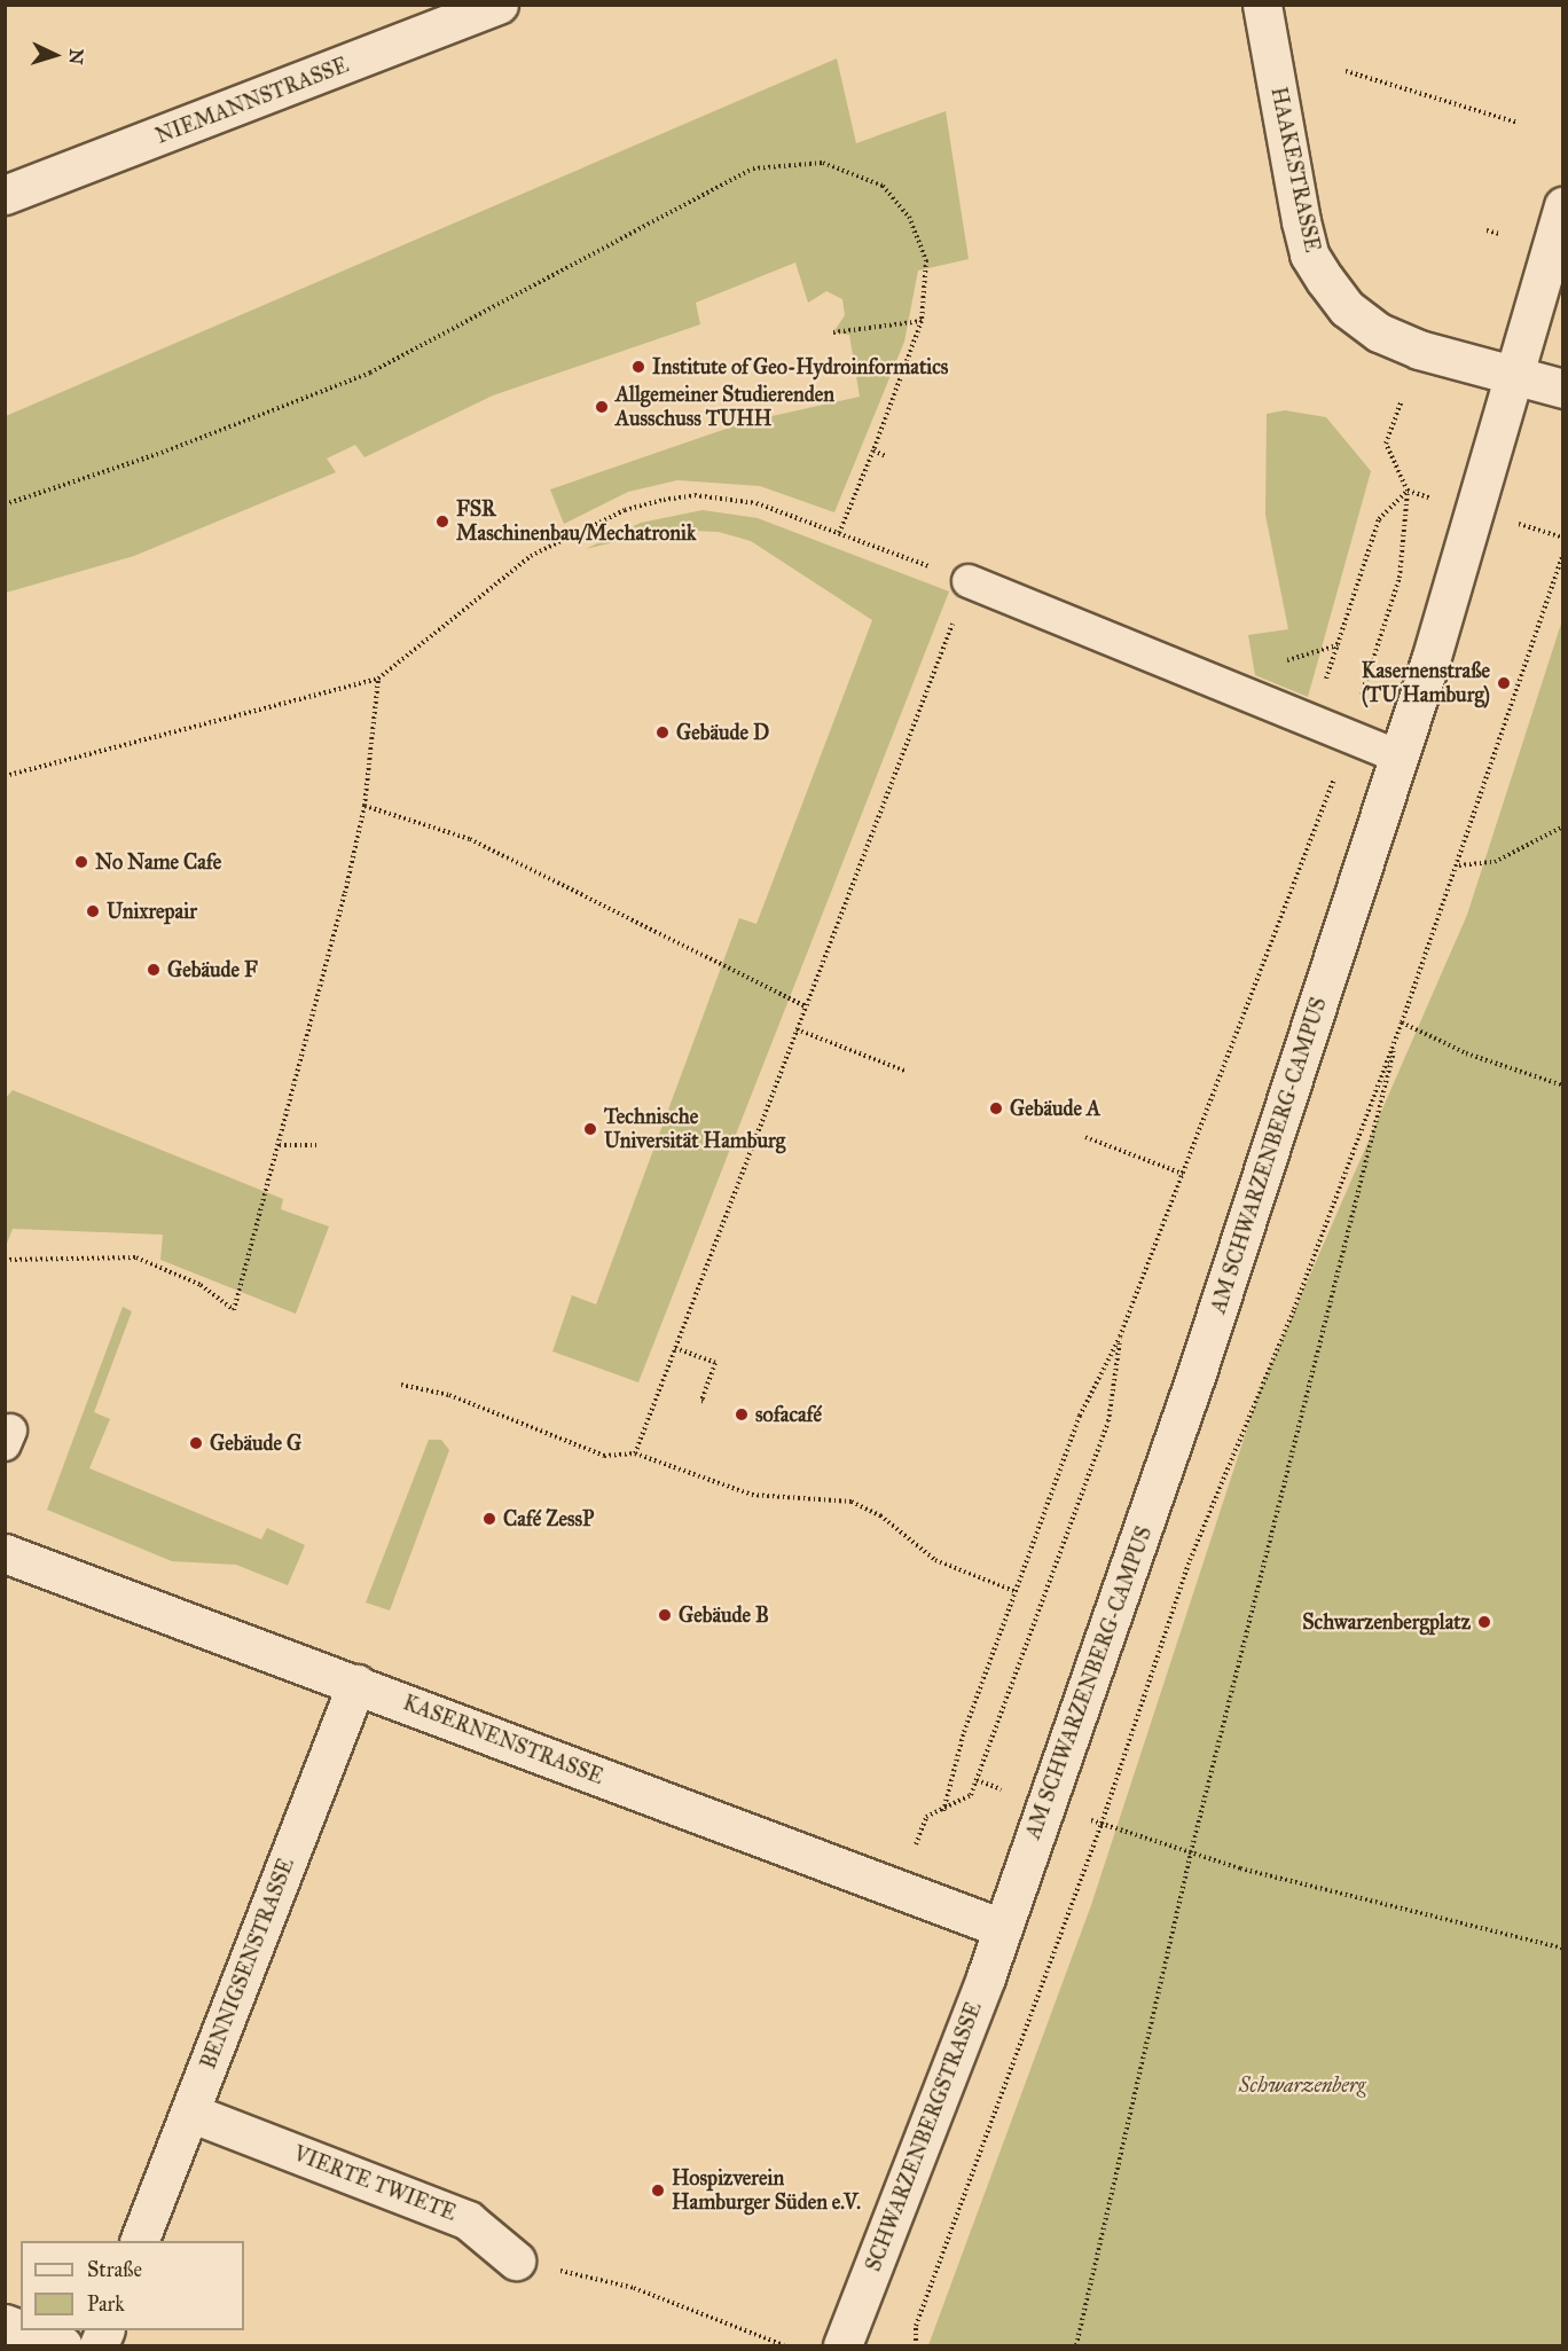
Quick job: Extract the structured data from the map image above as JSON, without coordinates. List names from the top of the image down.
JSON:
{
  "streets": {
    "street": [
      "NIEMANNSTRASSE",
      "HAAKESTRASSE",
      "AM SCHWARZENBERG-CAMPUS",
      "KASERNENSTRASSE",
      "BENNIGSENSTRASSE",
      "SCHWARZENBERGSTRASSE",
      "VIERTE TWIETE"
    ]
  },
  "crossings": [
    ["HAAKESTRASSE", "AM SCHWARZENBERG-CAMPUS"],
    ["AM SCHWARZENBERG-CAMPUS", "KASERNENSTRASSE"],
    ["AM SCHWARZENBERG-CAMPUS", "SCHWARZENBERGSTRASSE"],
    ["KASERNENSTRASSE", "BENNIGSENSTRASSE"],
    ["KASERNENSTRASSE", "SCHWARZENBERGSTRASSE"],
    ["BENNIGSENSTRASSE", "VIERTE TWIETE"]
  ],
  "parks": ["Schwarzenberg"],
  "places": [
    "Institute of Geo-Hydroinformatics",
    "Allgemeiner Studierenden Ausschuss TUHH",
    "FSR Maschinenbau/Mechatronik",
    "Kasernenstraße (TU Hamburg)",
    "Gebäude D",
    "No Name Cafe",
    "Unixrepair",
    "Gebäude F",
    "Gebäude A",
    "Technische Universität Hamburg",
    "sofacafé",
    "Gebäude G",
    "Café ZessP",
    "Gebäude B",
    "Schwarzenbergplatz",
    "Hospizverein Hamburger Süden e.V."
  ],
  "legend": ["Straße", "Park"],
  "north": "right"
}
